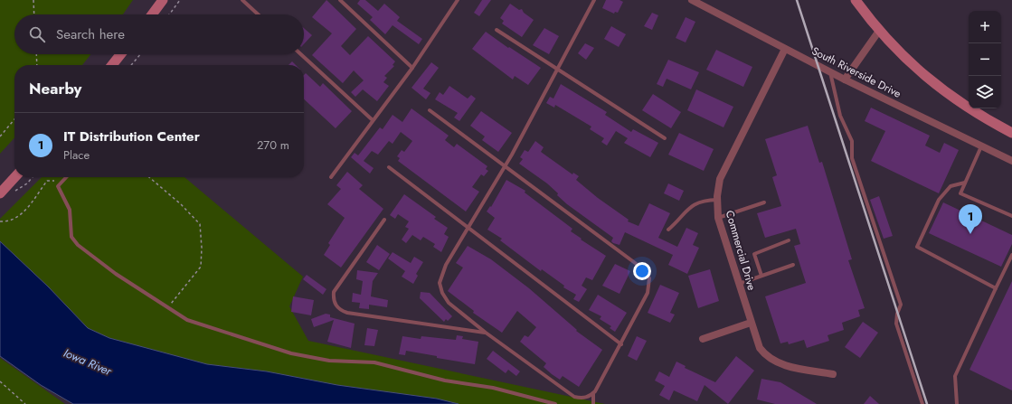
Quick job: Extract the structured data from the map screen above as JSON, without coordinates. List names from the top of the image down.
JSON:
{
  "streets": {
    "street": ["South Riverside Drive", "Commercial Drive"]
  },
  "crossings": [
    ["South Riverside Drive", "Commercial Drive"]
  ],
  "water": ["Iowa River"],
  "page": {
    "map_buttons": ["+", "−"],
    "search": "Search here",
    "heading": "Nearby",
    "list": [
      {
        "mark": "1",
        "name": "IT Distribution Center",
        "note": "Place",
        "value": "270 m"
      }
    ],
    "pins": "1"
  }
}
